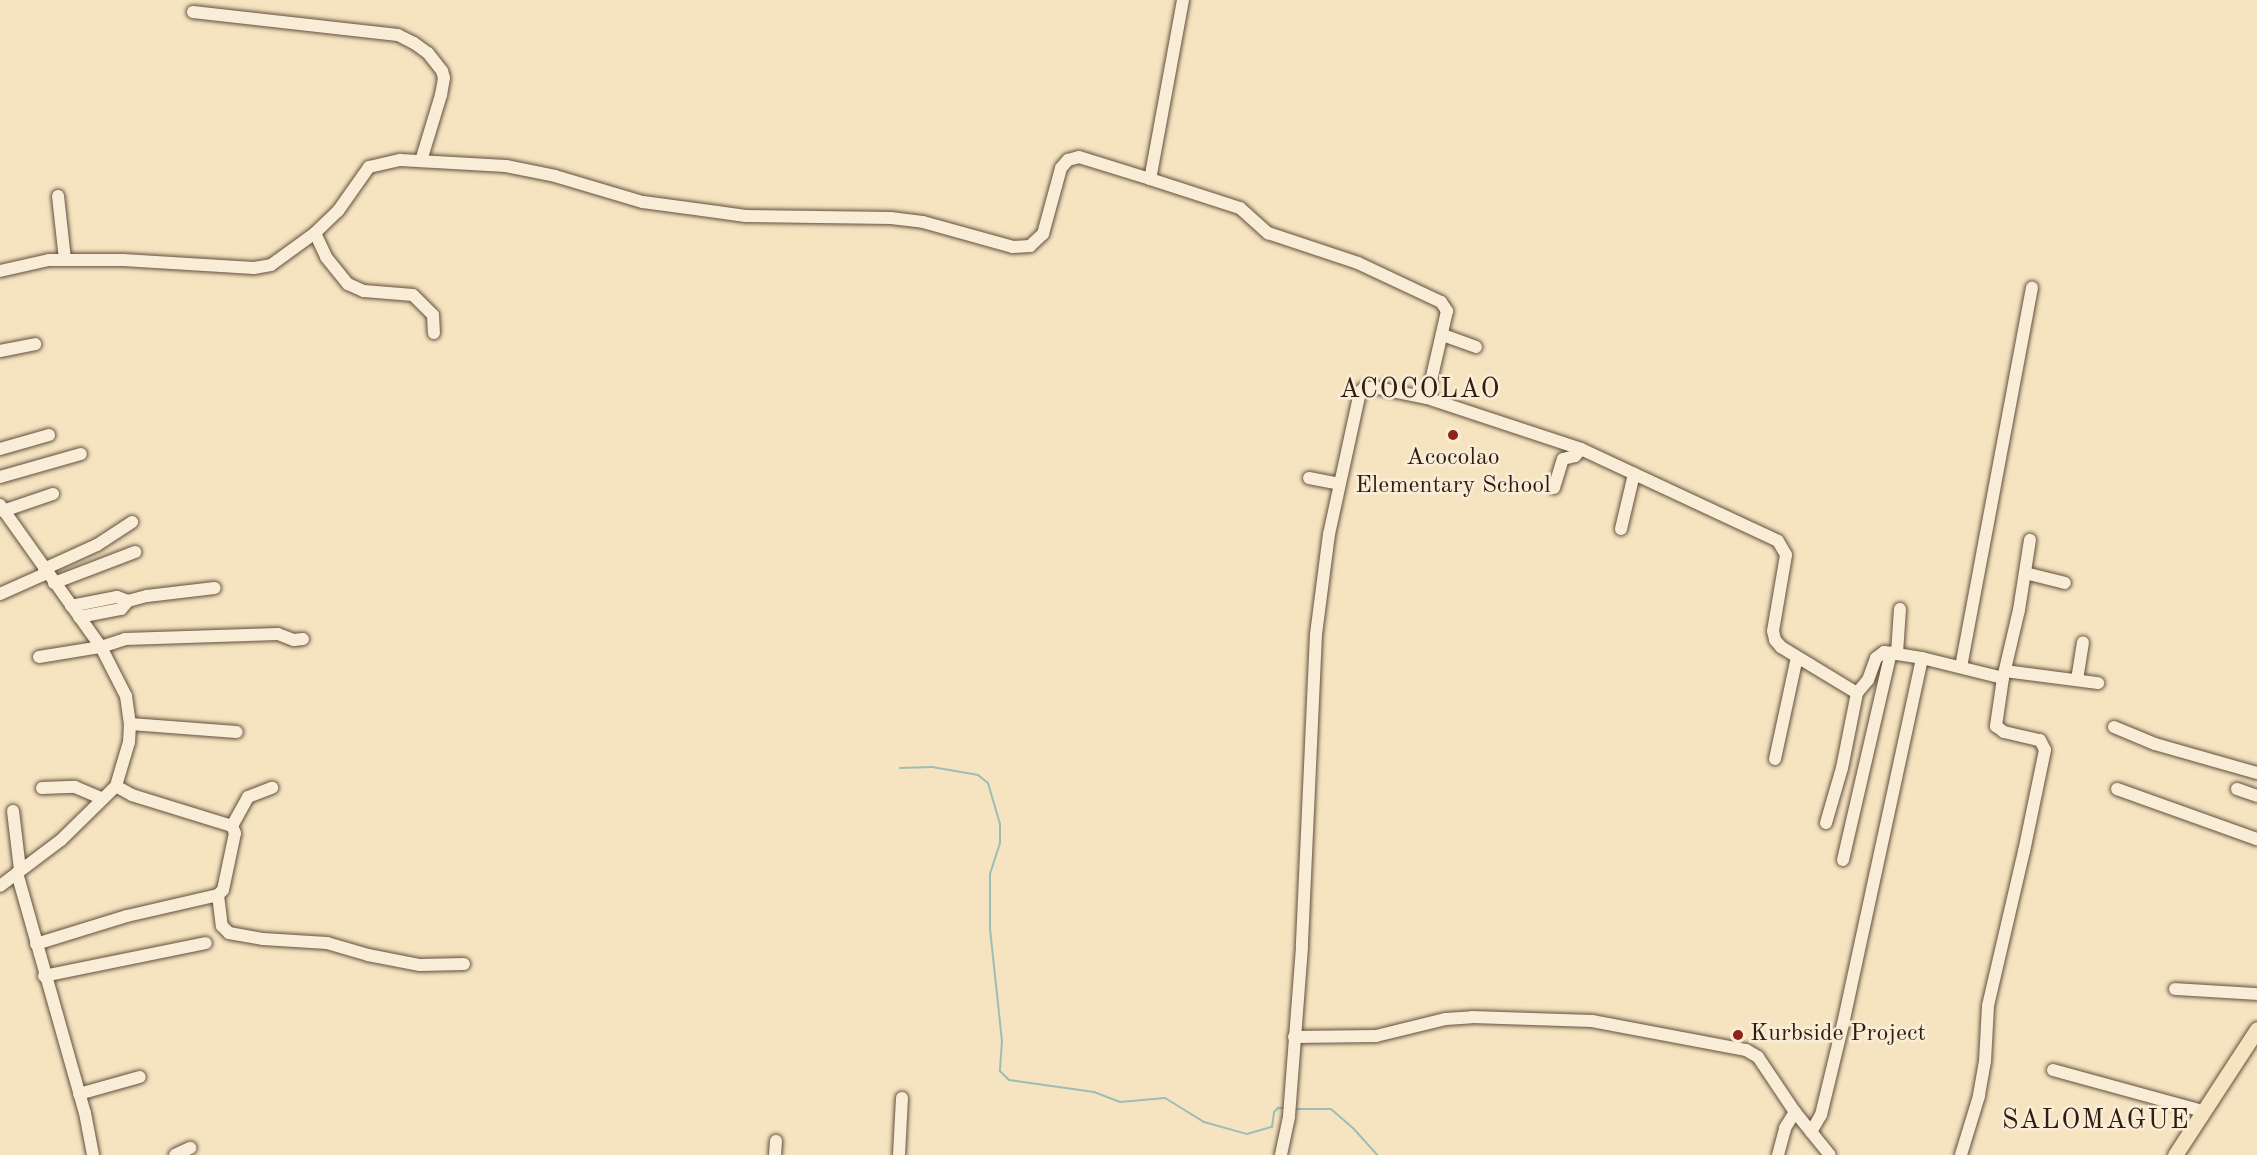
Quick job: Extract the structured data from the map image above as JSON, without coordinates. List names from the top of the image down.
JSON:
{
  "districts": ["ACOCOLAO", "SALOMAGUE"],
  "places": ["Acocolao Elementary School", "Kurbside Project"]
}
